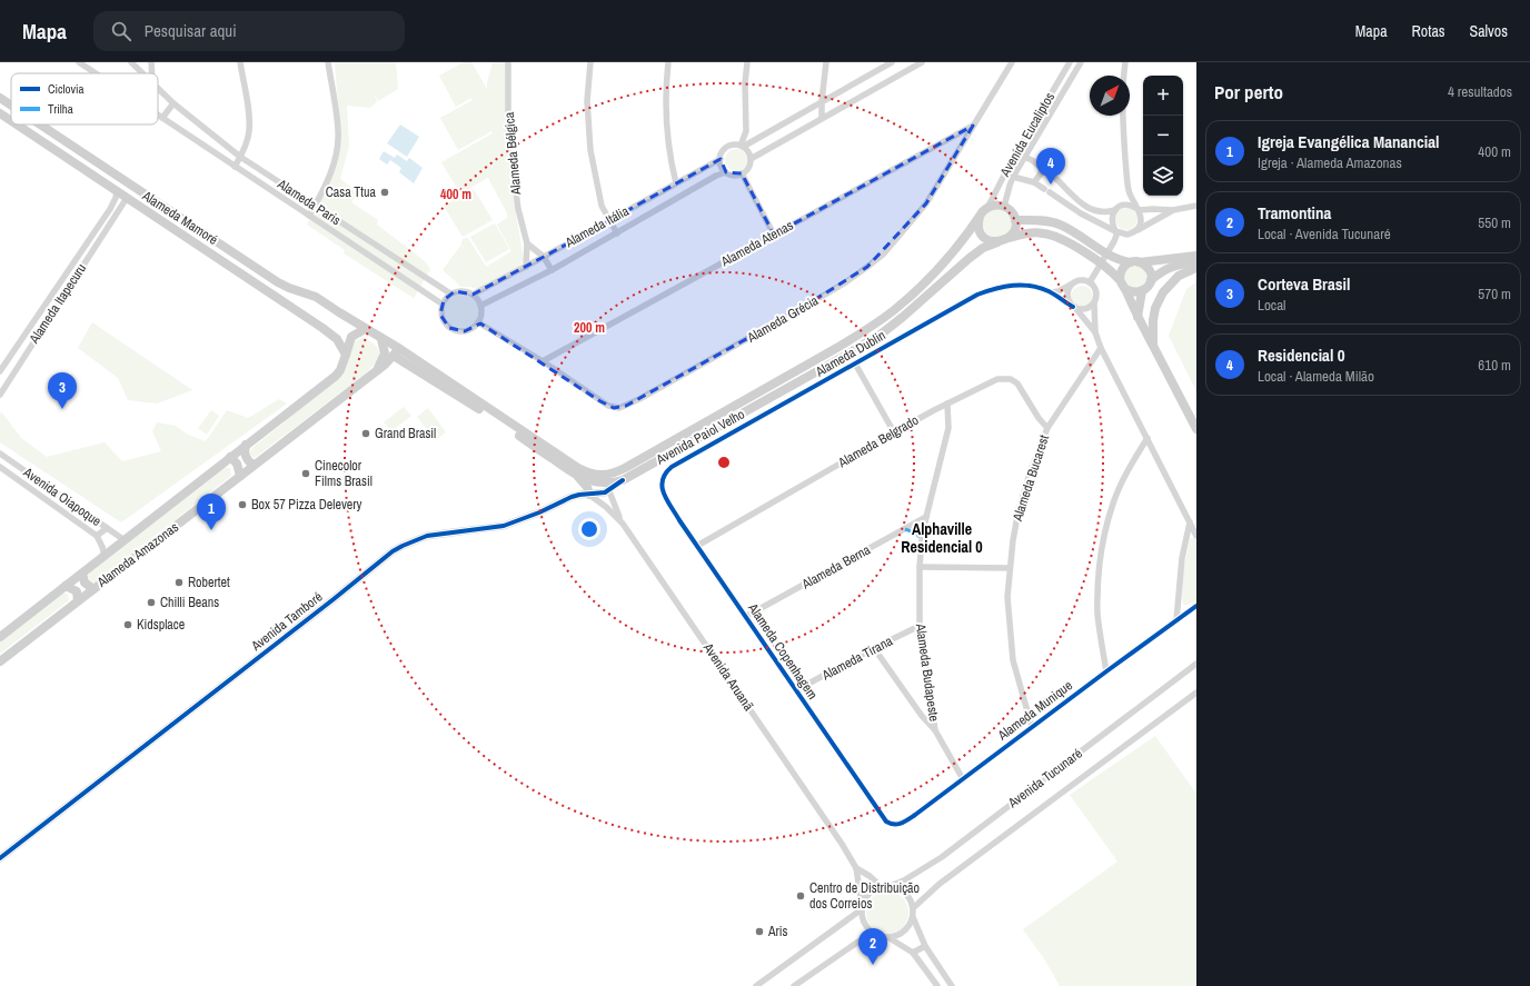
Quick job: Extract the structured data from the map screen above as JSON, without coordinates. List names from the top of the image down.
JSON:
{
  "streets": {
    "main road": ["Alameda Mamoré", "Avenida Paiol Velho", "Alameda Amazonas"],
    "street": [
      "Avenida Eucaliptos",
      "Alameda Bélgica",
      "Alameda Paris",
      "Alameda Itália",
      "Alameda Atenas",
      "Alameda Itapecuru",
      "Alameda Grécia",
      "Alameda Dublin",
      "Alameda Belgrado",
      "Alameda Bucarest",
      "Avenida Oiapoque",
      "Alameda Berna",
      "Avenida Tamboré",
      "Alameda Copenhagem",
      "Alameda Tirana",
      "Alameda Budapeste",
      "Avenida Aruanã",
      "Alameda Munique",
      "Avenida Tucunaré"
    ]
  },
  "crossings": [
    ["Avenida Eucaliptos", "Avenida Paiol Velho"],
    ["Alameda Bélgica", "Alameda Itália"],
    ["Alameda Paris", "Alameda Itália"],
    ["Alameda Paris", "Alameda Grécia"],
    ["Alameda Mamoré", "Alameda Itapecuru"],
    ["Alameda Mamoré", "Avenida Paiol Velho"],
    ["Alameda Mamoré", "Alameda Amazonas"],
    ["Alameda Itália", "Alameda Grécia"],
    ["Alameda Atenas", "Alameda Grécia"],
    ["Alameda Dublin", "Alameda Copenhagem"],
    ["Avenida Paiol Velho", "Alameda Amazonas"],
    ["Alameda Belgrado", "Alameda Bucarest"],
    ["Alameda Belgrado", "Alameda Copenhagem"],
    ["Alameda Belgrado", "Alameda Budapeste"],
    ["Alameda Bucarest", "Alameda Munique"],
    ["Avenida Oiapoque", "Alameda Amazonas"],
    ["Alameda Berna", "Alameda Copenhagem"],
    ["Alameda Berna", "Alameda Budapeste"],
    ["Avenida Tamboré", "Avenida Aruanã"],
    ["Alameda Copenhagem", "Alameda Tirana"],
    ["Alameda Copenhagem", "Alameda Munique"],
    ["Alameda Tirana", "Alameda Budapeste"],
    ["Alameda Budapeste", "Alameda Munique"],
    ["Avenida Aruanã", "Avenida Tucunaré"]
  ],
  "districts": ["Alphaville Residencial 0"],
  "places": [
    "Casa Ttua",
    "Grand Brasil",
    "Cinecolor Films Brasil",
    "Box 57 Pizza Delevery",
    "Robertet",
    "Chilli Beans",
    "Kidsplace",
    "Centro de Distribuição dos Correios",
    "Aris"
  ],
  "legend": ["Ciclovia", "Trilha"],
  "north": "top right",
  "page": {
    "header": "Mapa",
    "search": "Pesquisar aqui",
    "nav": ["Mapa", "Rotas", "Salvos"],
    "heading": ["Por perto", "4 resultados"],
    "map_buttons": ["+", "−"],
    "list": [
      {
        "mark": "1",
        "name": "Igreja Evangélica Manancial",
        "note": "Igreja · Alameda Amazonas",
        "value": "400 m"
      },
      {
        "mark": "2",
        "name": "Tramontina",
        "note": "Local · Avenida Tucunaré",
        "value": "550 m"
      },
      {
        "mark": "3",
        "name": "Corteva Brasil",
        "note": "Local",
        "value": "570 m"
      },
      {
        "mark": "4",
        "name": "Residencial 0",
        "note": "Local · Alameda Milão",
        "value": "610 m"
      }
    ],
    "pins": [
      "4",
      "3",
      "1",
      "2"
    ]
  },
  "rings": ["400 m", "200 m"]
}
